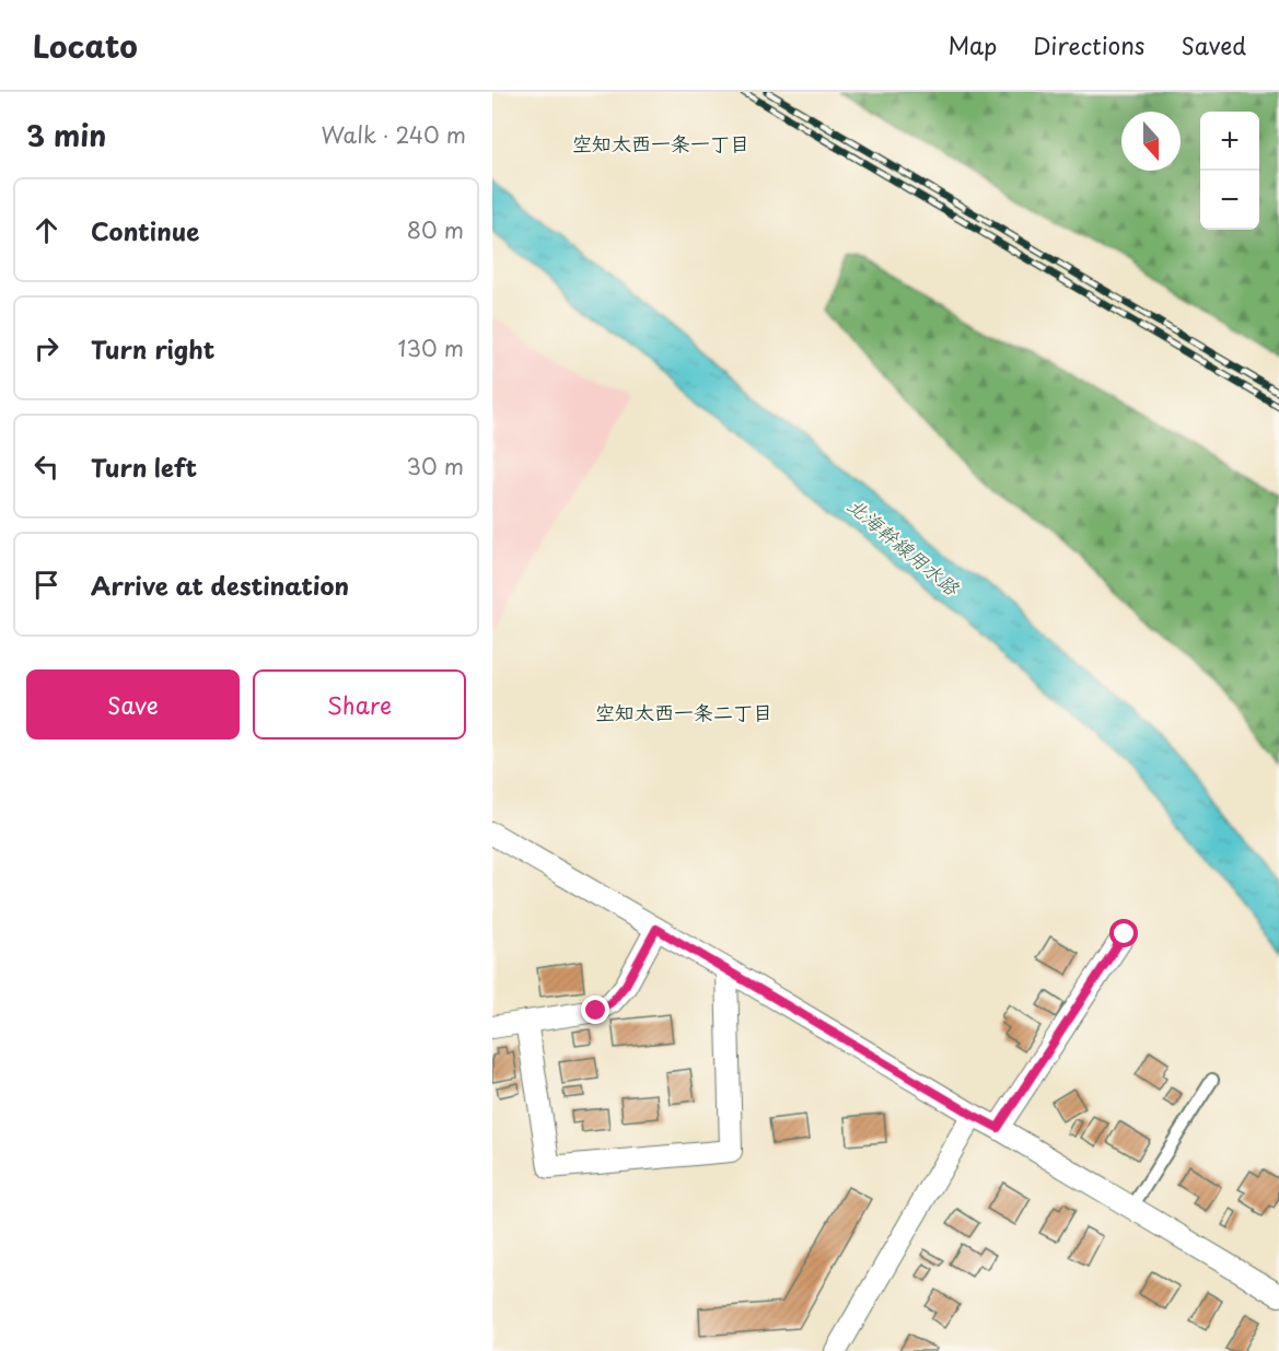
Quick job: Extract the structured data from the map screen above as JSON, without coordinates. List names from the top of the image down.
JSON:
{
  "districts": ["空知太西一条一丁目", "空知太西一条二丁目"],
  "water": ["北海幹線用水路"],
  "north": "bottom",
  "page": {
    "header": "Locato",
    "nav": ["Map", "Directions", "Saved"],
    "heading": ["3 min", "Walk · 240 m"],
    "map_buttons": ["+", "−"],
    "list": [
      ["Continue", "80 m"],
      ["Turn right", "130 m"],
      ["Turn left", "30 m"],
      "Arrive at destination"
    ],
    "buttons": ["Save", "Share"]
  }
}
